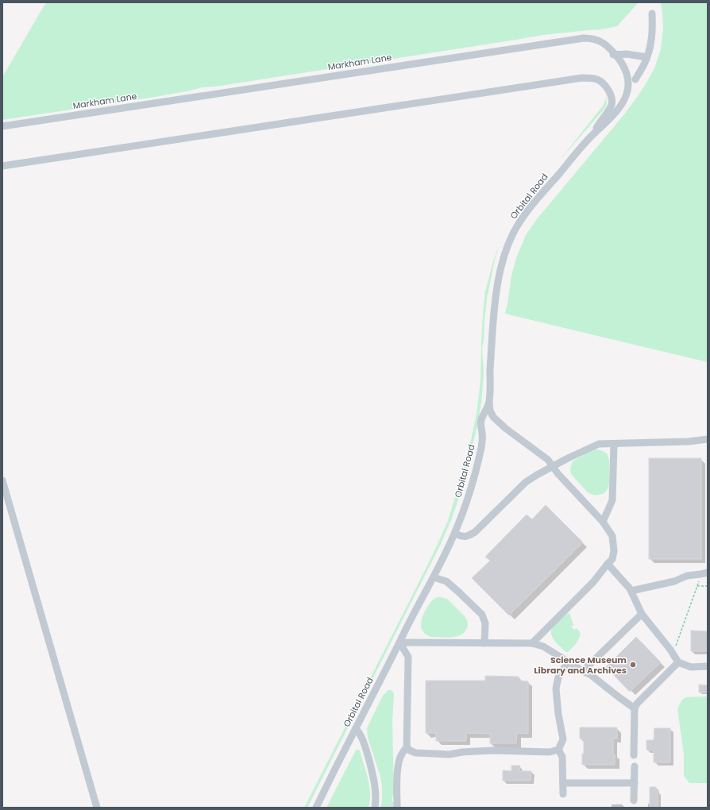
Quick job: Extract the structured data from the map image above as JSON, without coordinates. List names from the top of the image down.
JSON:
{
  "streets": {
    "lane": ["Markham Lane", "Orbital Road"]
  },
  "crossings": [
    ["Markham Lane", "Orbital Road"]
  ],
  "places": ["Science Museum Library and Archives"]
}
